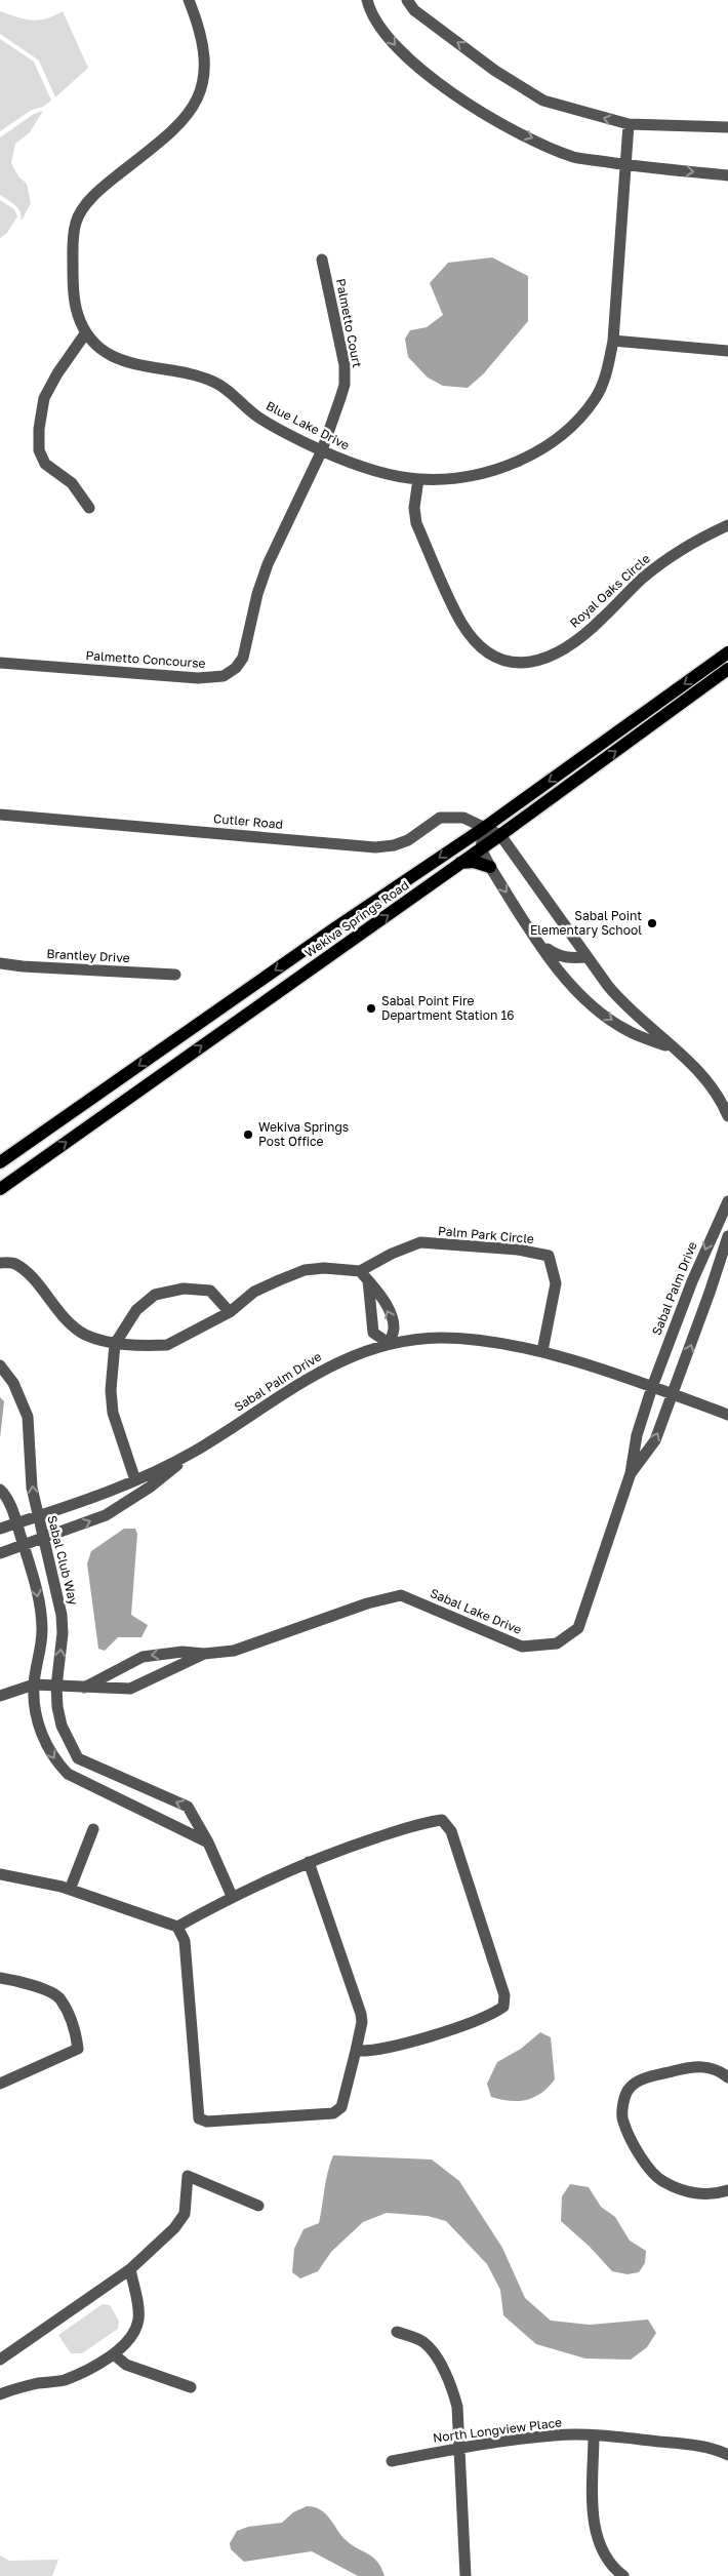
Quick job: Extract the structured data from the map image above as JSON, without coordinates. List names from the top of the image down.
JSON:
{
  "streets": {
    "main road": ["Wekiva Springs Road"],
    "street": [
      "Palmetto Court",
      "Blue Lake Drive",
      "Royal Oaks Circle",
      "Palmetto Concourse",
      "Cutler Road",
      "Brantley Drive",
      "Palm Park Circle",
      "Sabal Palm Drive",
      "Sabal Club Way",
      "Sabal Lake Drive",
      "North Longview Place"
    ]
  },
  "crossings": [
    ["Palmetto Court", "Blue Lake Drive"],
    ["Palmetto Court", "Palmetto Concourse"],
    ["Blue Lake Drive", "Royal Oaks Circle"],
    ["Blue Lake Drive", "Palmetto Concourse"],
    ["Cutler Road", "Wekiva Springs Road"],
    ["Palm Park Circle", "Sabal Palm Drive"],
    ["Sabal Palm Drive", "Sabal Club Way"],
    ["Sabal Palm Drive", "Sabal Lake Drive"],
    ["Sabal Club Way", "Sabal Lake Drive"]
  ],
  "places": ["Sabal Point Elementary School", "Sabal Point Fire Department Station 16", "Wekiva Springs Post Office"]
}
